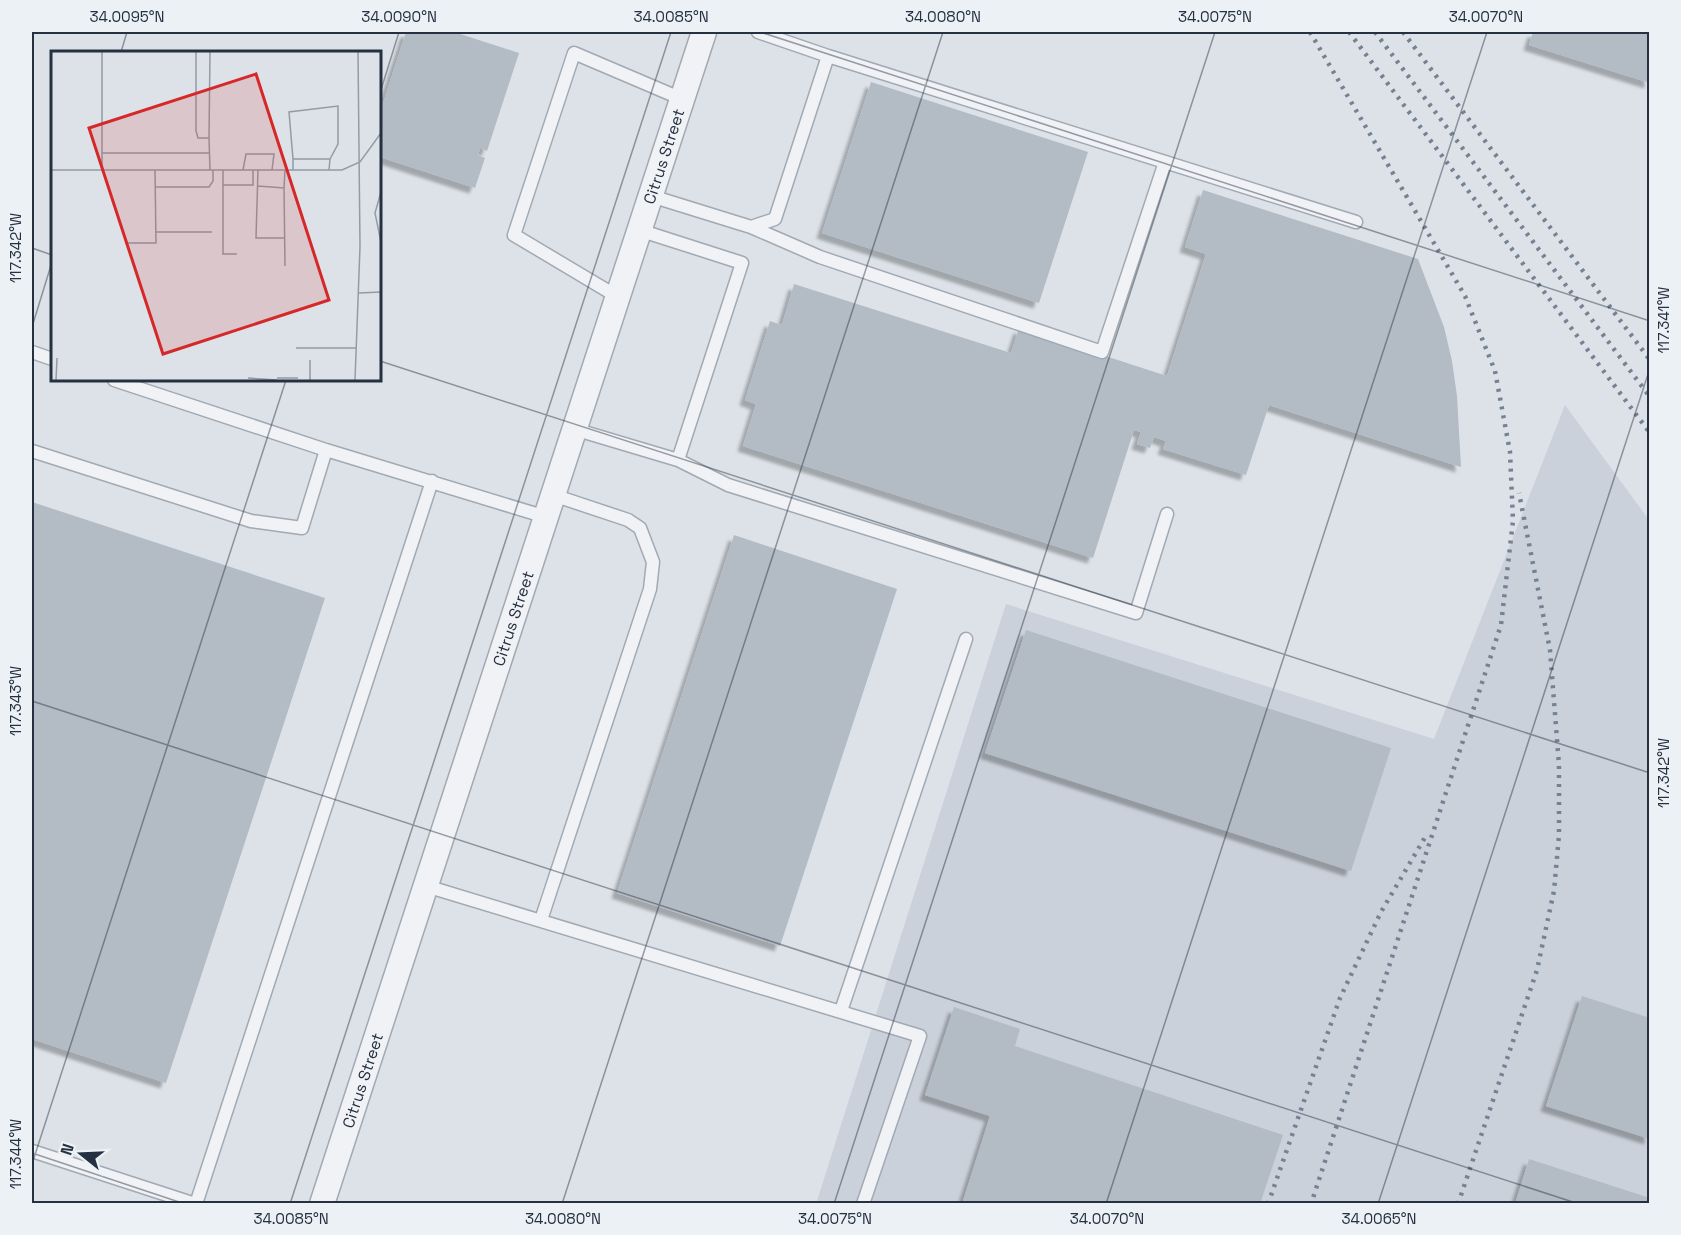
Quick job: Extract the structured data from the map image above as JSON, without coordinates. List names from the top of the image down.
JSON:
{
  "streets": {
    "street": ["Citrus Street"]
  },
  "north": "left",
  "coordinates": [
    "34.0095°N",
    "34.0090°N",
    "34.0085°N",
    "34.0080°N",
    "34.0075°N",
    "34.0070°N",
    "117.342°W",
    "117.341°W",
    "117.343°W",
    "117.344°W",
    "34.0065°N"
  ]
}
